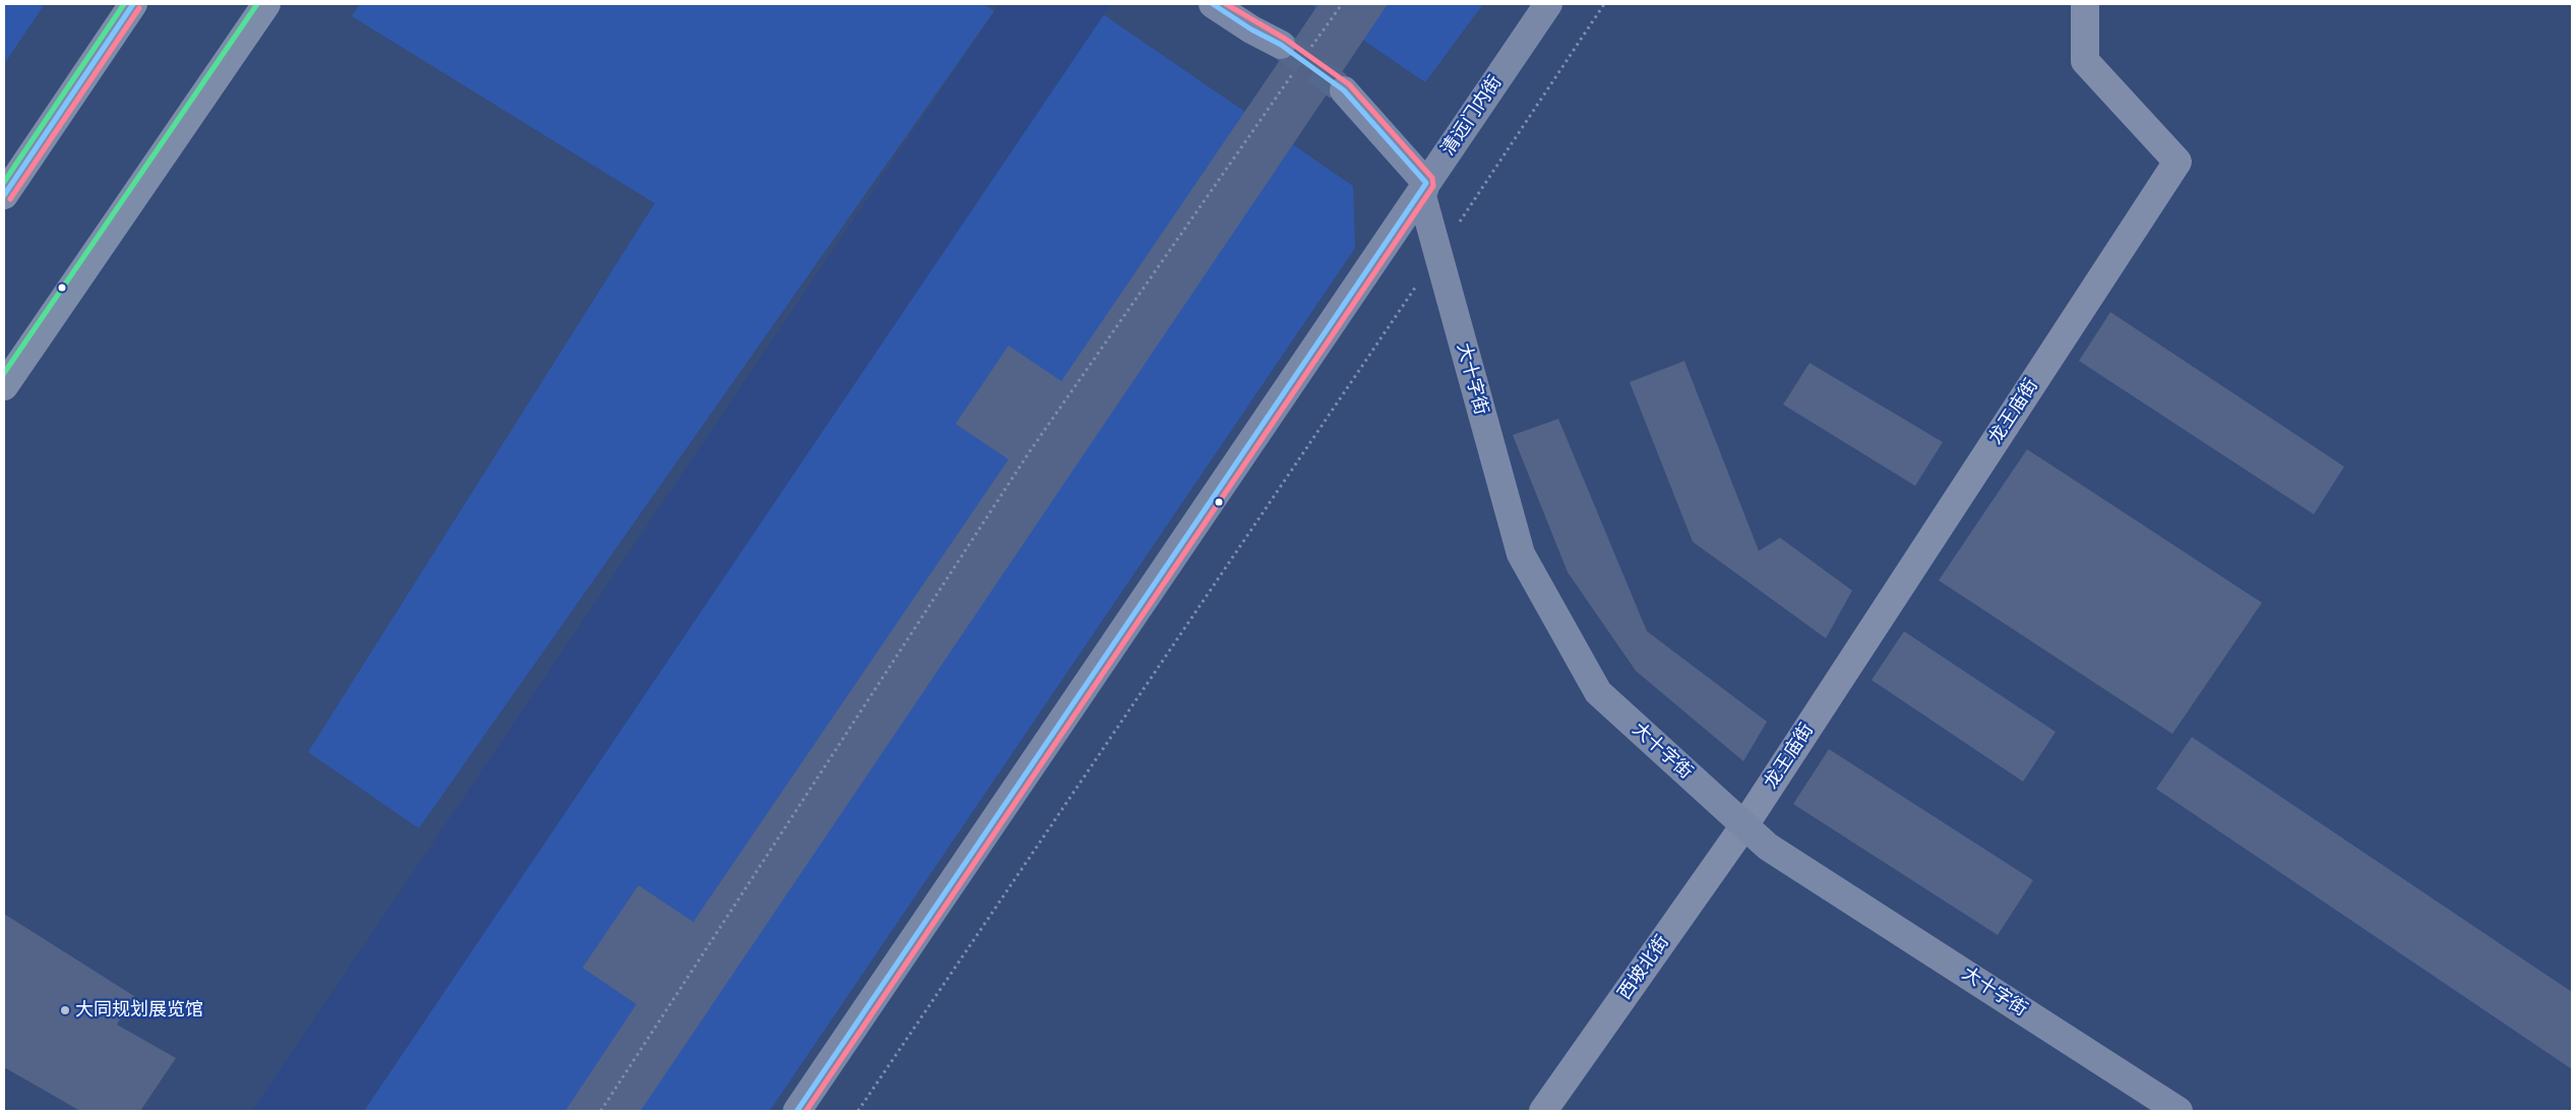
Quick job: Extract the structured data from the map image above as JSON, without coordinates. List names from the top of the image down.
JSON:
{
  "streets": {
    "main road": ["清远门内街", "大十字街"],
    "street": ["龙王庙街", "西坡北街"]
  },
  "crossings": [
    ["清远门内街", "大十字街"],
    ["大十字街", "龙王庙街"],
    ["大十字街", "西坡北街"],
    ["龙王庙街", "西坡北街"]
  ],
  "places": ["大同规划展览馆"]
}
